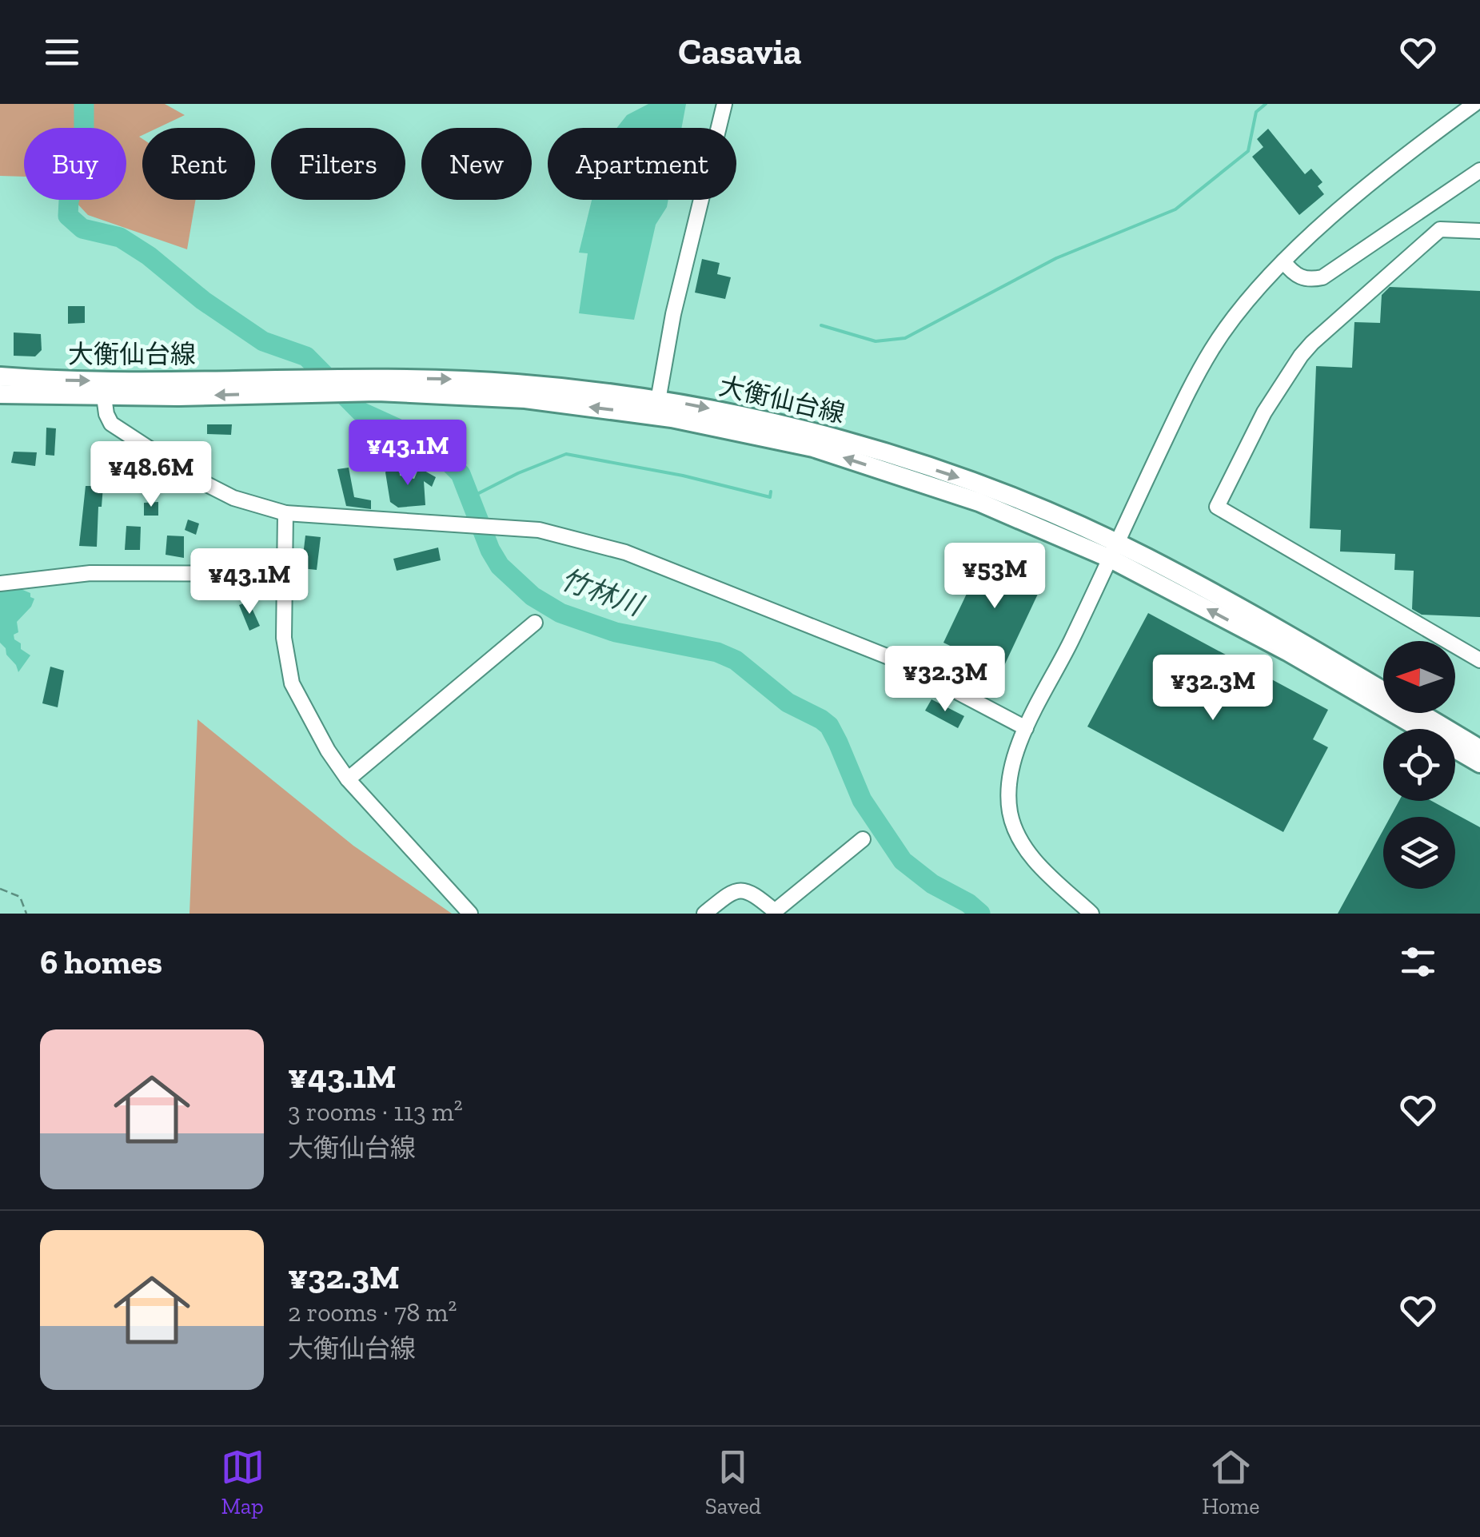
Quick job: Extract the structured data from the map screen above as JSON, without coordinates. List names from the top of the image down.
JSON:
{
  "streets": {
    "main road": ["大衡仙台線"]
  },
  "water": ["竹林川"],
  "north": "left",
  "page": {
    "header": "Casavia",
    "chip": [
      "Buy",
      "Rent",
      "Filters",
      "New",
      "Apartment"
    ],
    "price": [
      "¥43.1M",
      "¥48.6M",
      "¥53M",
      "¥43.1M",
      "¥32.3M",
      "¥32.3M"
    ],
    "heading": "6 homes",
    "list": [
      {
        "name": "¥43.1M",
        "note": "3 rooms · 113 m² · 大衡仙台線"
      },
      {
        "name": "¥32.3M",
        "note": "2 rooms · 78 m² · 大衡仙台線"
      }
    ],
    "tabs": ["Map", "Saved", "Home"]
  }
}
